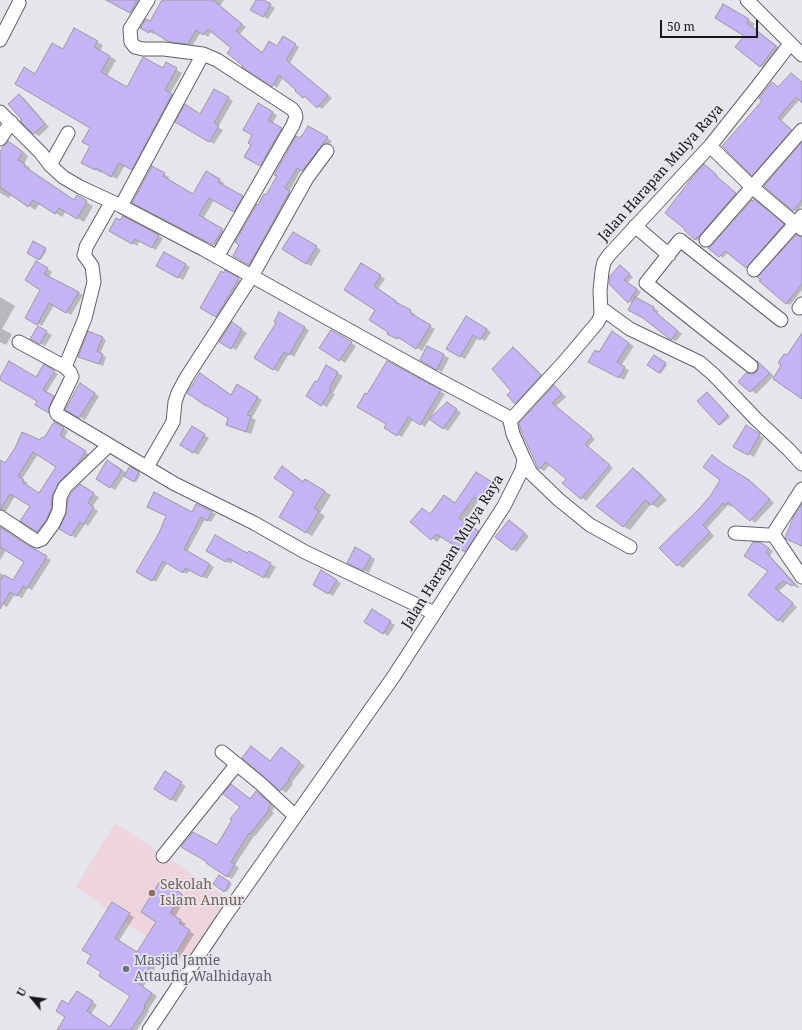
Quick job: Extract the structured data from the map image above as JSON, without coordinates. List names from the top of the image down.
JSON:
{
  "streets": {
    "street": ["Jalan Harapan Mulya Raya"]
  },
  "places": ["Sekolah Islam Annur", "Masjid Jamie Attaufiq Walhidayah"],
  "scale_bar": "50 m",
  "north": "top left"
}
